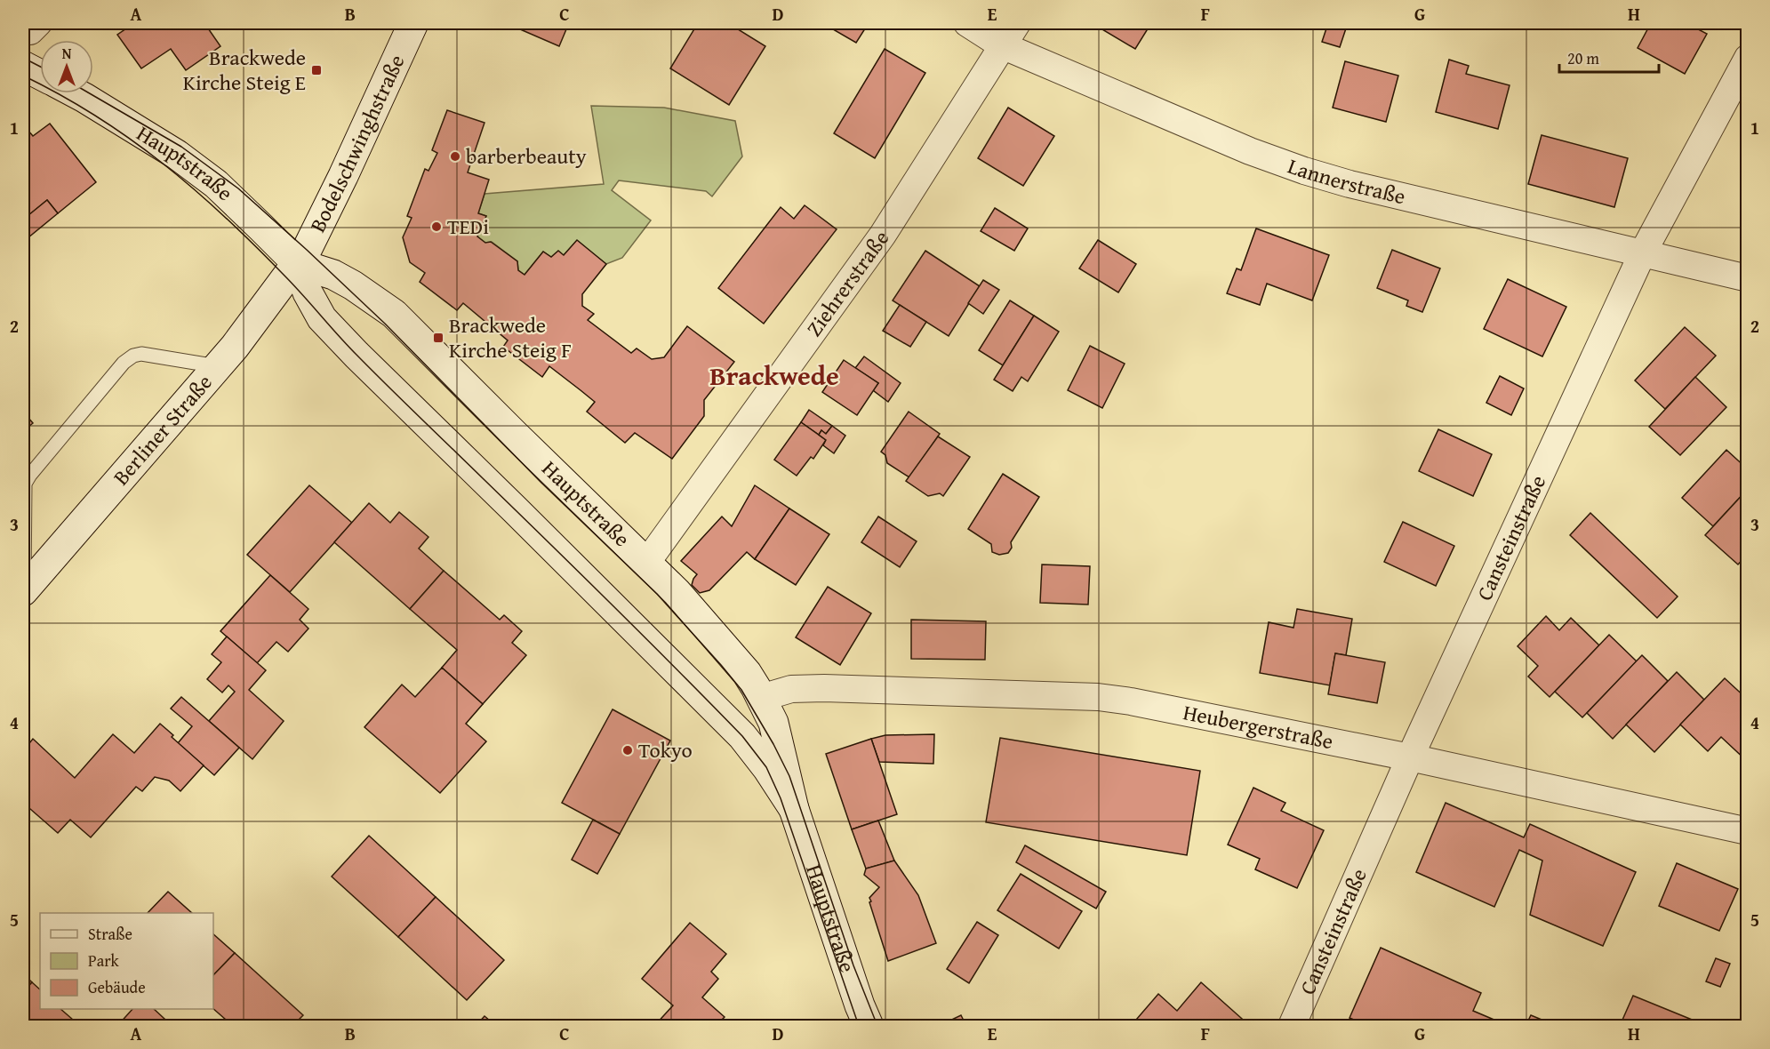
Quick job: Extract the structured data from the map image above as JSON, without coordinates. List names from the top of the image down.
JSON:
{
  "streets": {
    "street": [
      "Bodelschwinghstraße",
      "Hauptstraße",
      "Lannerstraße",
      "Ziehrerstraße",
      "Berliner Straße",
      "Cansteinstraße",
      "Heubergerstraße"
    ]
  },
  "crossings": [
    ["Bodelschwinghstraße", "Hauptstraße"],
    ["Bodelschwinghstraße", "Berliner Straße"],
    ["Hauptstraße", "Ziehrerstraße"],
    ["Hauptstraße", "Berliner Straße"],
    ["Hauptstraße", "Heubergerstraße"],
    ["Lannerstraße", "Ziehrerstraße"],
    ["Lannerstraße", "Cansteinstraße"],
    ["Cansteinstraße", "Heubergerstraße"]
  ],
  "districts": ["Brackwede"],
  "places": {
    "transit": ["Brackwede Kirche Steig E", "Brackwede Kirche Steig F"],
    "other": ["barberbeauty", "TEDi", "Tokyo"]
  },
  "legend": ["Straße", "Park", "Gebäude"],
  "scale_bar": "20 m",
  "north": "top",
  "grid": {
    "columns": [
      "A",
      "B",
      "C",
      "D",
      "E",
      "F",
      "G",
      "H"
    ],
    "rows": [
      "1",
      "2",
      "3",
      "4",
      "5"
    ]
  }
}
